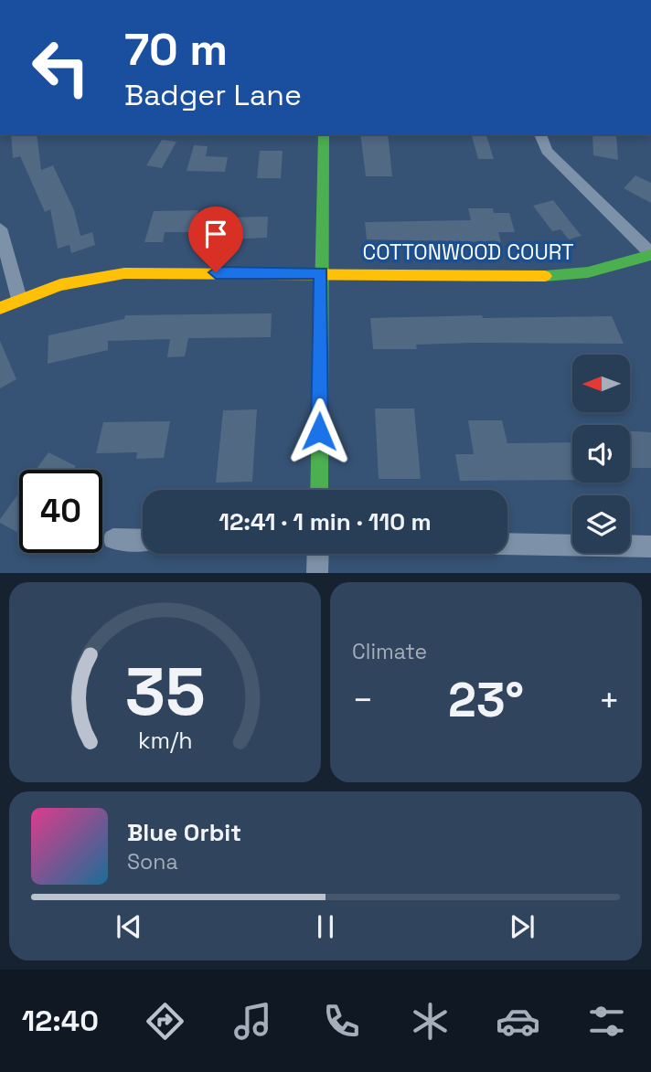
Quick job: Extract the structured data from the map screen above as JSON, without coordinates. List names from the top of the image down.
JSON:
{
  "streets": {
    "street": ["COTTONWOOD COURT"]
  },
  "north": "left",
  "page": {
    "turn": ["70 m", "Badger Lane"],
    "limit": "40",
    "trip": "12:41 · 1 min · 110 m",
    "tile": "Climate",
    "heat": ["−", "23°", "+"],
    "song": ["Blue Orbit", "Sona"],
    "tabs": "12:40",
    "gauge": ["35", "km/h"]
  }
}
